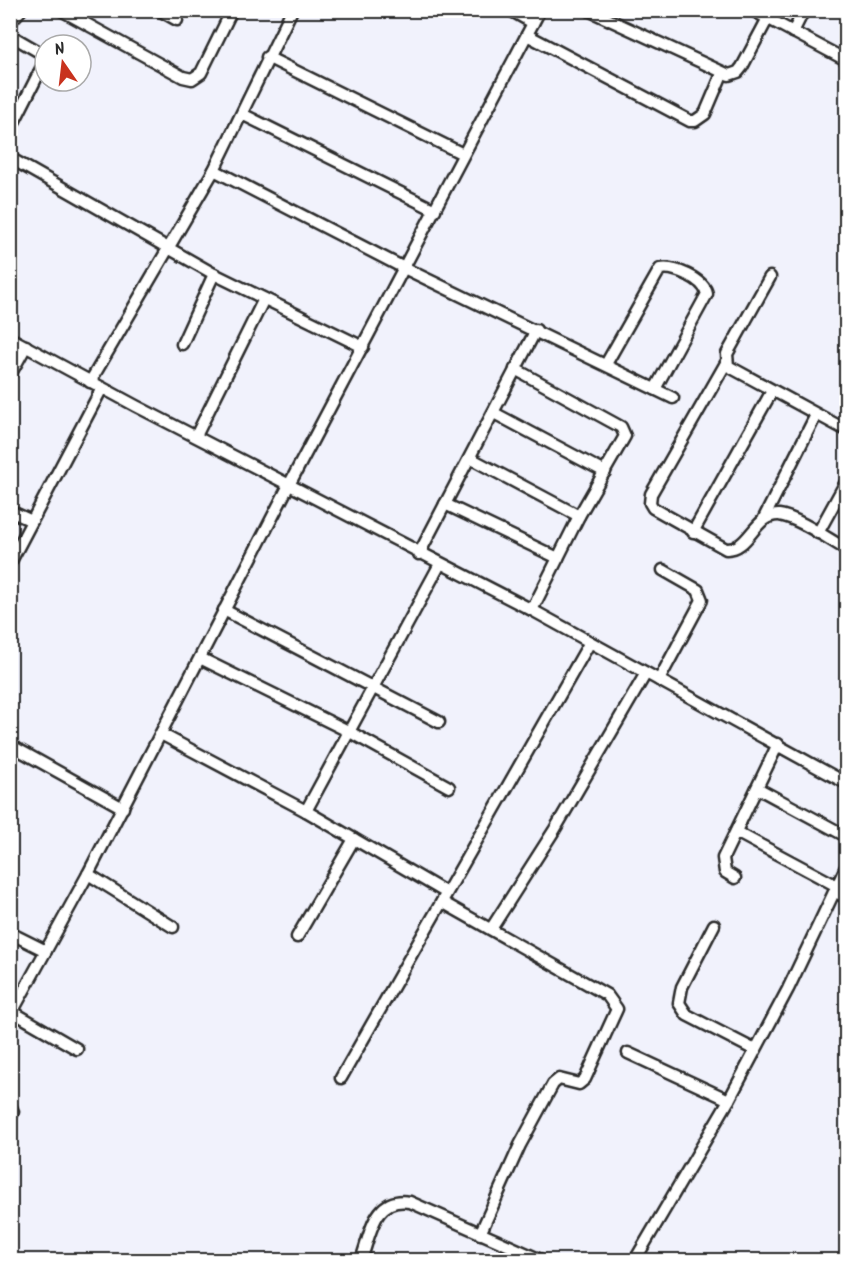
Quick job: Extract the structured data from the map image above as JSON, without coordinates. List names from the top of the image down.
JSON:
{
  "north": "top"
}
